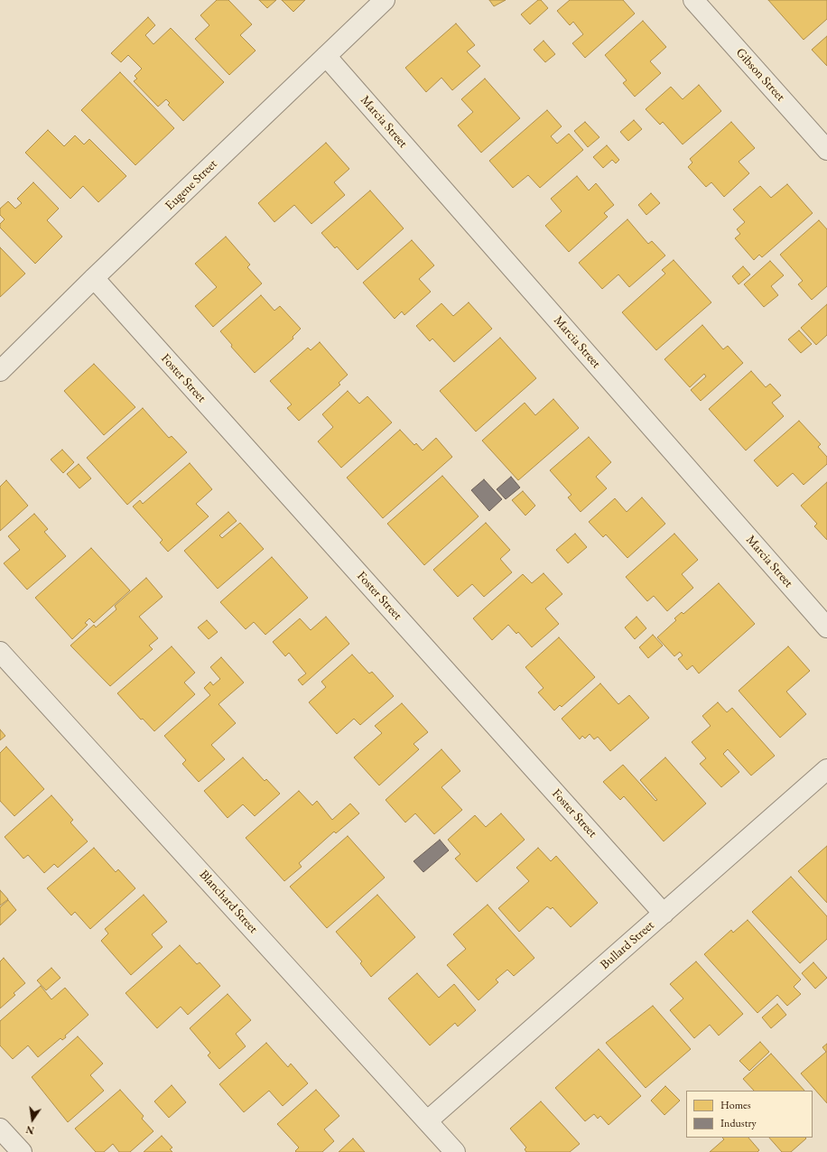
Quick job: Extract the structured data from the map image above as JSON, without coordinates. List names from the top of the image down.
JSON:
{
  "streets": {
    "street": [
      "Gibson Street",
      "Marcia Street",
      "Eugene Street",
      "Foster Street",
      "Blanchard Street",
      "Bullard Street"
    ]
  },
  "crossings": [
    ["Marcia Street", "Eugene Street"],
    ["Eugene Street", "Foster Street"],
    ["Foster Street", "Bullard Street"],
    ["Blanchard Street", "Bullard Street"]
  ],
  "legend": ["Homes", "Industry"],
  "north": "bottom"
}
